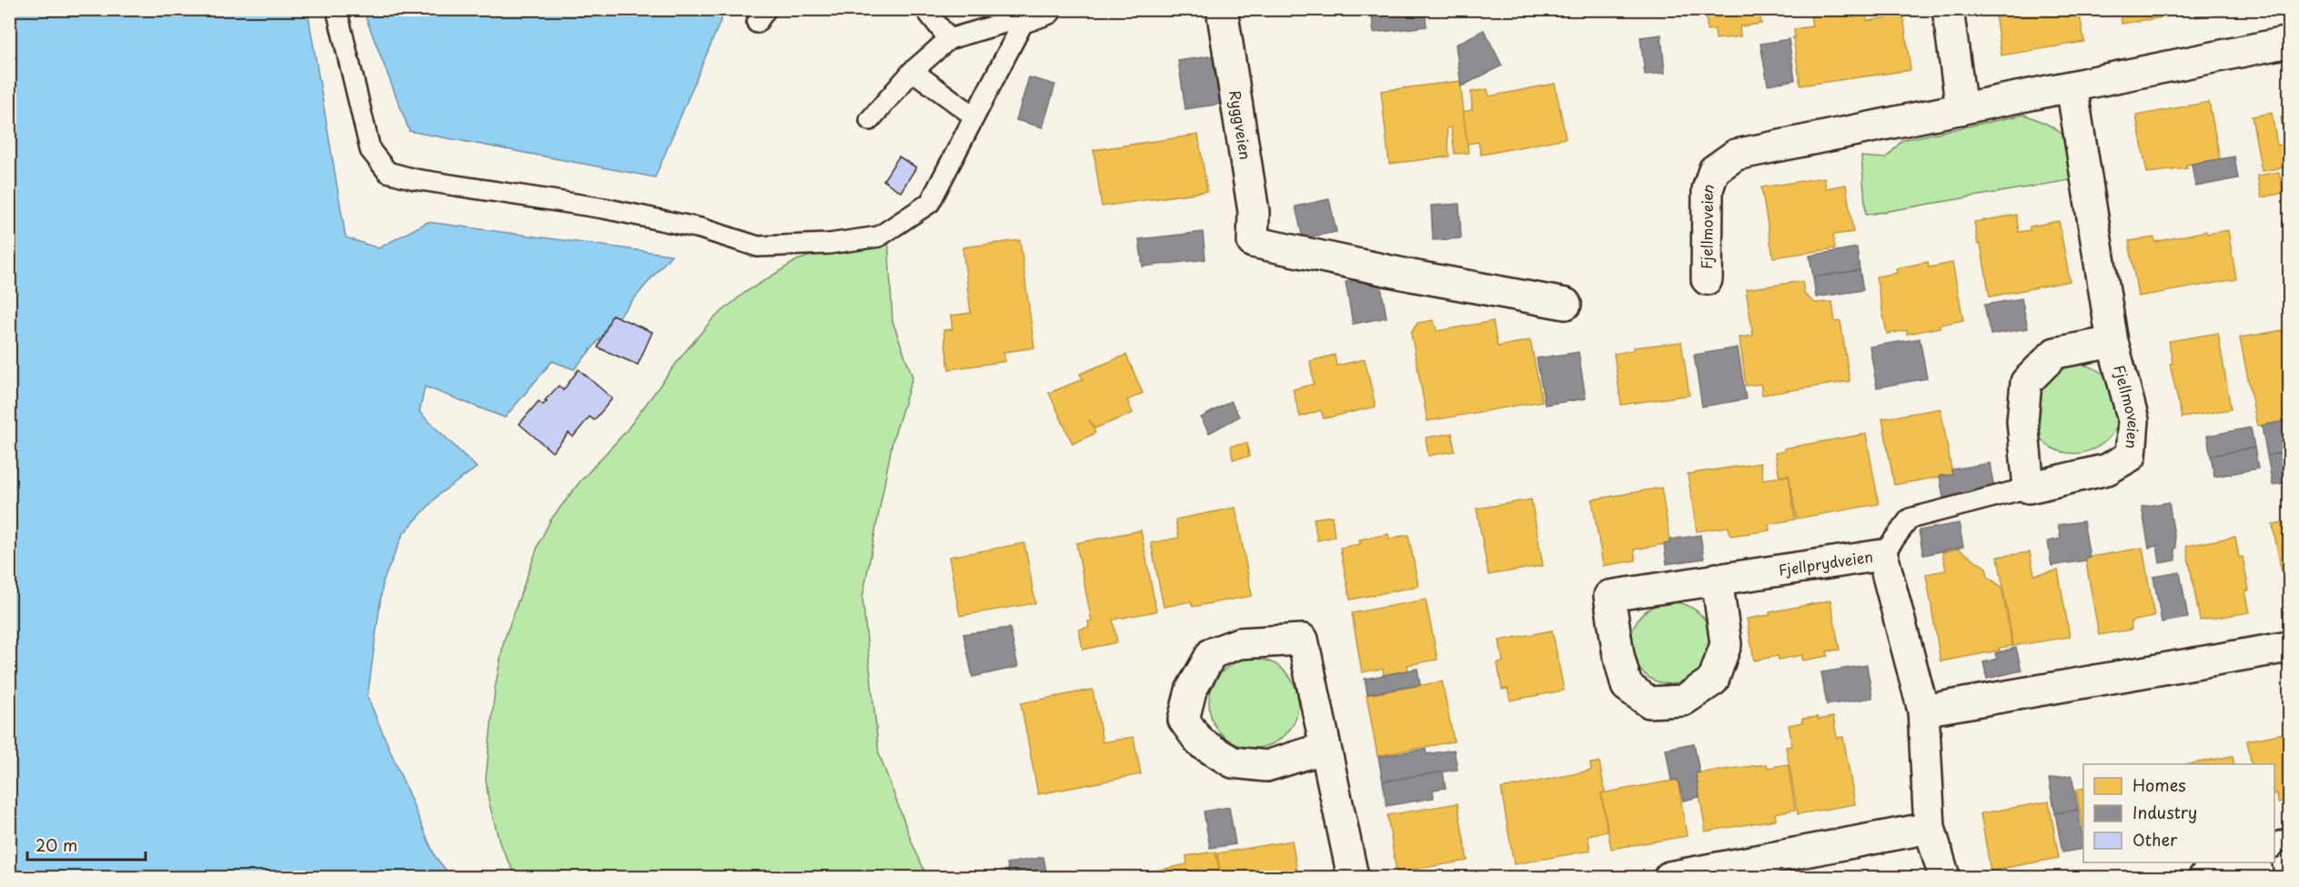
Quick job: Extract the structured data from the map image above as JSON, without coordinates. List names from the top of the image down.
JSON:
{
  "streets": {
    "street": ["Ryggveien", "Fjellmoveien", "Fjellprydveien"]
  },
  "legend": ["Homes", "Industry", "Other"],
  "scale_bar": "20 m"
}
